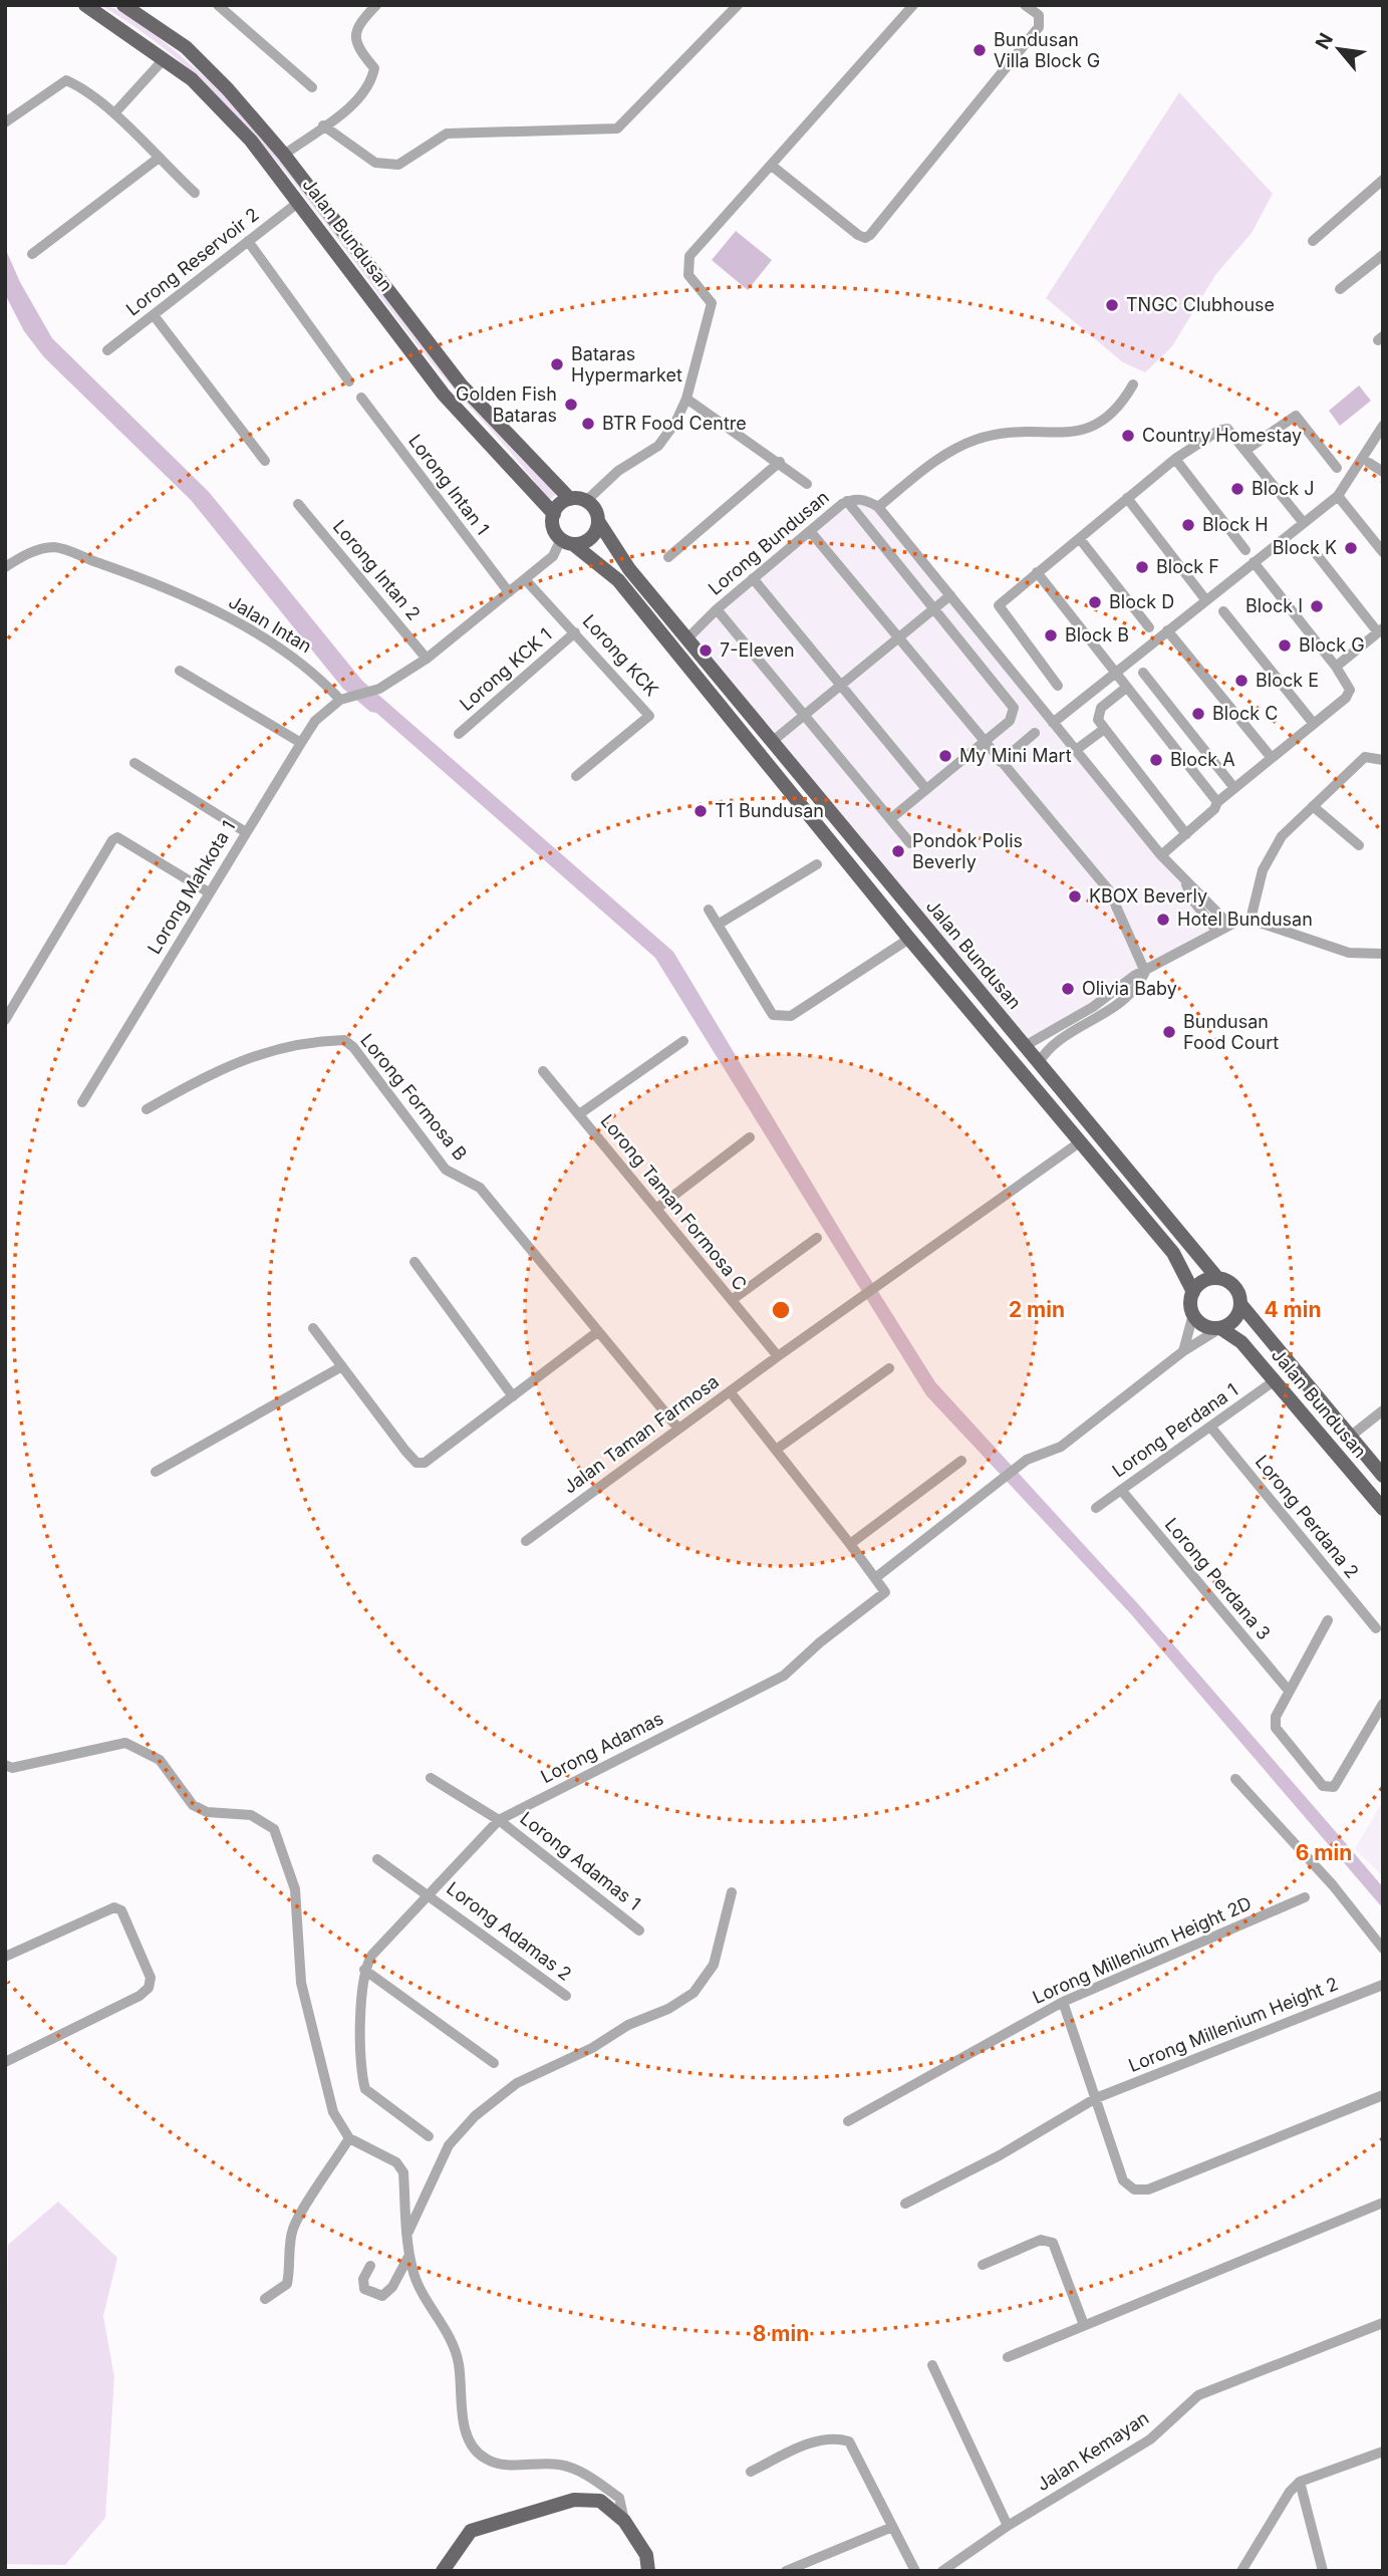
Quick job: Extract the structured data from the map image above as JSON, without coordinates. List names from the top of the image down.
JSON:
{
  "streets": {
    "main road": ["Jalan Bundusan"],
    "street": [
      "Lorong Reservoir 2",
      "Lorong Intan 1",
      "Lorong Bundusan",
      "Lorong Intan 2",
      "Jalan Intan",
      "Lorong KCK",
      "Lorong KCK 1",
      "Lorong Mahkota 1",
      "Lorong Formosa B",
      "Lorong Taman Formosa C",
      "Lorong Perdana 1",
      "Jalan Taman Farmosa",
      "Lorong Perdana 2",
      "Lorong Perdana 3",
      "Lorong Adamas",
      "Lorong Adamas 1",
      "Lorong Adamas 2",
      "Lorong Millenium Height 2D",
      "Lorong Millenium Height 2",
      "Jalan Kemayan"
    ]
  },
  "crossings": [
    ["Jalan Bundusan", "Lorong Reservoir 2"],
    ["Jalan Bundusan", "Lorong Bundusan"],
    ["Jalan Bundusan", "Lorong Perdana 1"],
    ["Jalan Intan", "Lorong Mahkota 1"],
    ["Lorong KCK", "Lorong KCK 1"],
    ["Lorong Formosa B", "Jalan Taman Farmosa"],
    ["Lorong Taman Formosa C", "Jalan Taman Farmosa"],
    ["Lorong Perdana 1", "Lorong Perdana 2"],
    ["Lorong Perdana 1", "Lorong Perdana 3"],
    ["Lorong Adamas", "Lorong Adamas 1"],
    ["Lorong Adamas", "Lorong Adamas 2"]
  ],
  "places": [
    "Bundusan Villa Block G",
    "TNGC Clubhouse",
    "Bataras Hypermarket",
    "Golden Fish Bataras",
    "BTR Food Centre",
    "Country Homestay",
    "Block J",
    "Block H",
    "Block K",
    "Block F",
    "Block D",
    "Block I",
    "Block B",
    "Block G",
    "7-Eleven",
    "Block E",
    "Block C",
    "My Mini Mart",
    "Block A",
    "T1 Bundusan",
    "Pondok Polis Beverly",
    "KBOX Beverly",
    "Hotel Bundusan",
    "Olivia Baby",
    "Bundusan Food Court"
  ],
  "north": "top left",
  "rings": [
    "2 min",
    "4 min",
    "6 min",
    "8 min"
  ]
}
